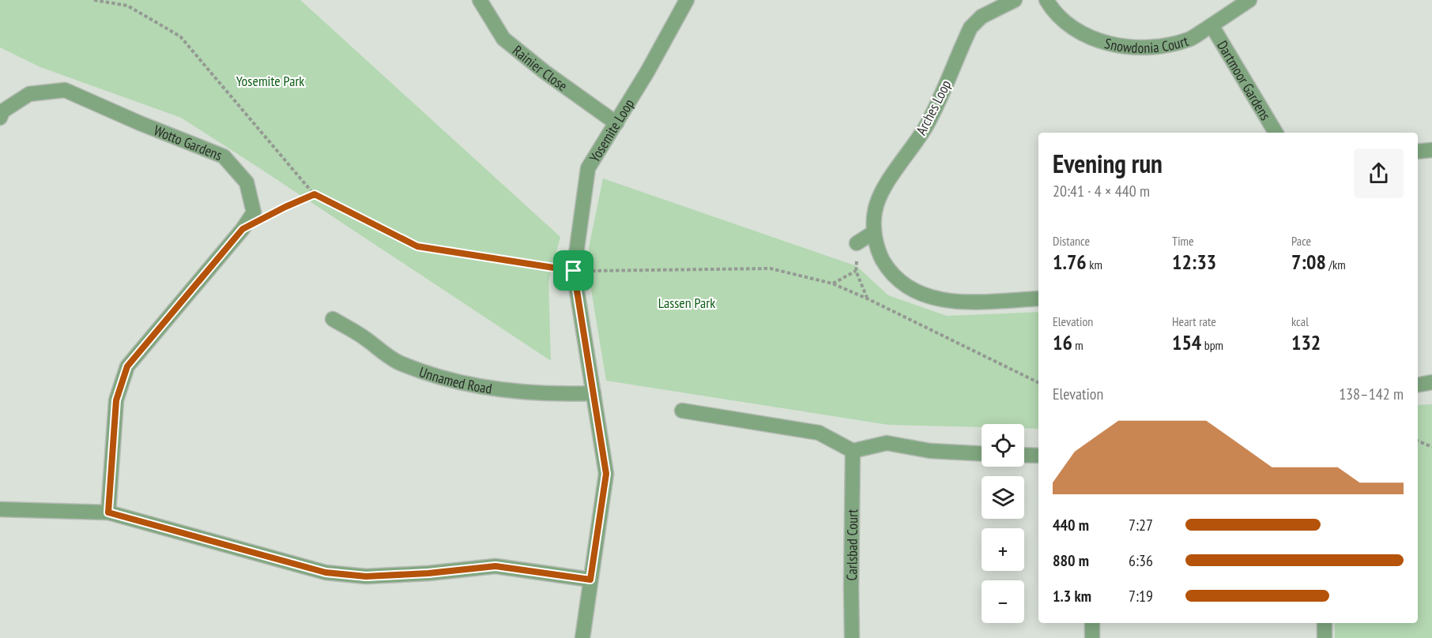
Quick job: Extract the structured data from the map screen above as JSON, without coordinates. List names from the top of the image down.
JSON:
{
  "streets": {
    "street": [
      "Snowdonia Court",
      "Rainier Close",
      "Dartmoor Gardens",
      "Arches Loop",
      "Yosemite Loop",
      "Wotto Gardens",
      "Unnamed Road",
      "Carlsbad Court"
    ]
  },
  "crossings": [
    ["Snowdonia Court", "Dartmoor Gardens"],
    ["Rainier Close", "Yosemite Loop"],
    ["Yosemite Loop", "Unnamed Road"]
  ],
  "parks": ["Yosemite Park", "Lassen Park"],
  "page": {
    "heading": ["Evening run", "20:41 · 4 × 440 m"],
    "stats": [
      ["Distance", "1.76 km"],
      ["Time", "12:33"],
      ["Pace", "7:08 /km"],
      ["Elevation", "16 m"],
      ["Heart rate", "154 bpm"],
      ["kcal", "132"]
    ],
    "chart": ["Elevation", "138–142 m"],
    "map_buttons": ["+", "−"],
    "list": [
      {
        "name": "440 m",
        "note": "7:27"
      },
      {
        "name": "880 m",
        "note": "6:36"
      },
      {
        "name": "1.3 km",
        "note": "7:19"
      }
    ]
  }
}
